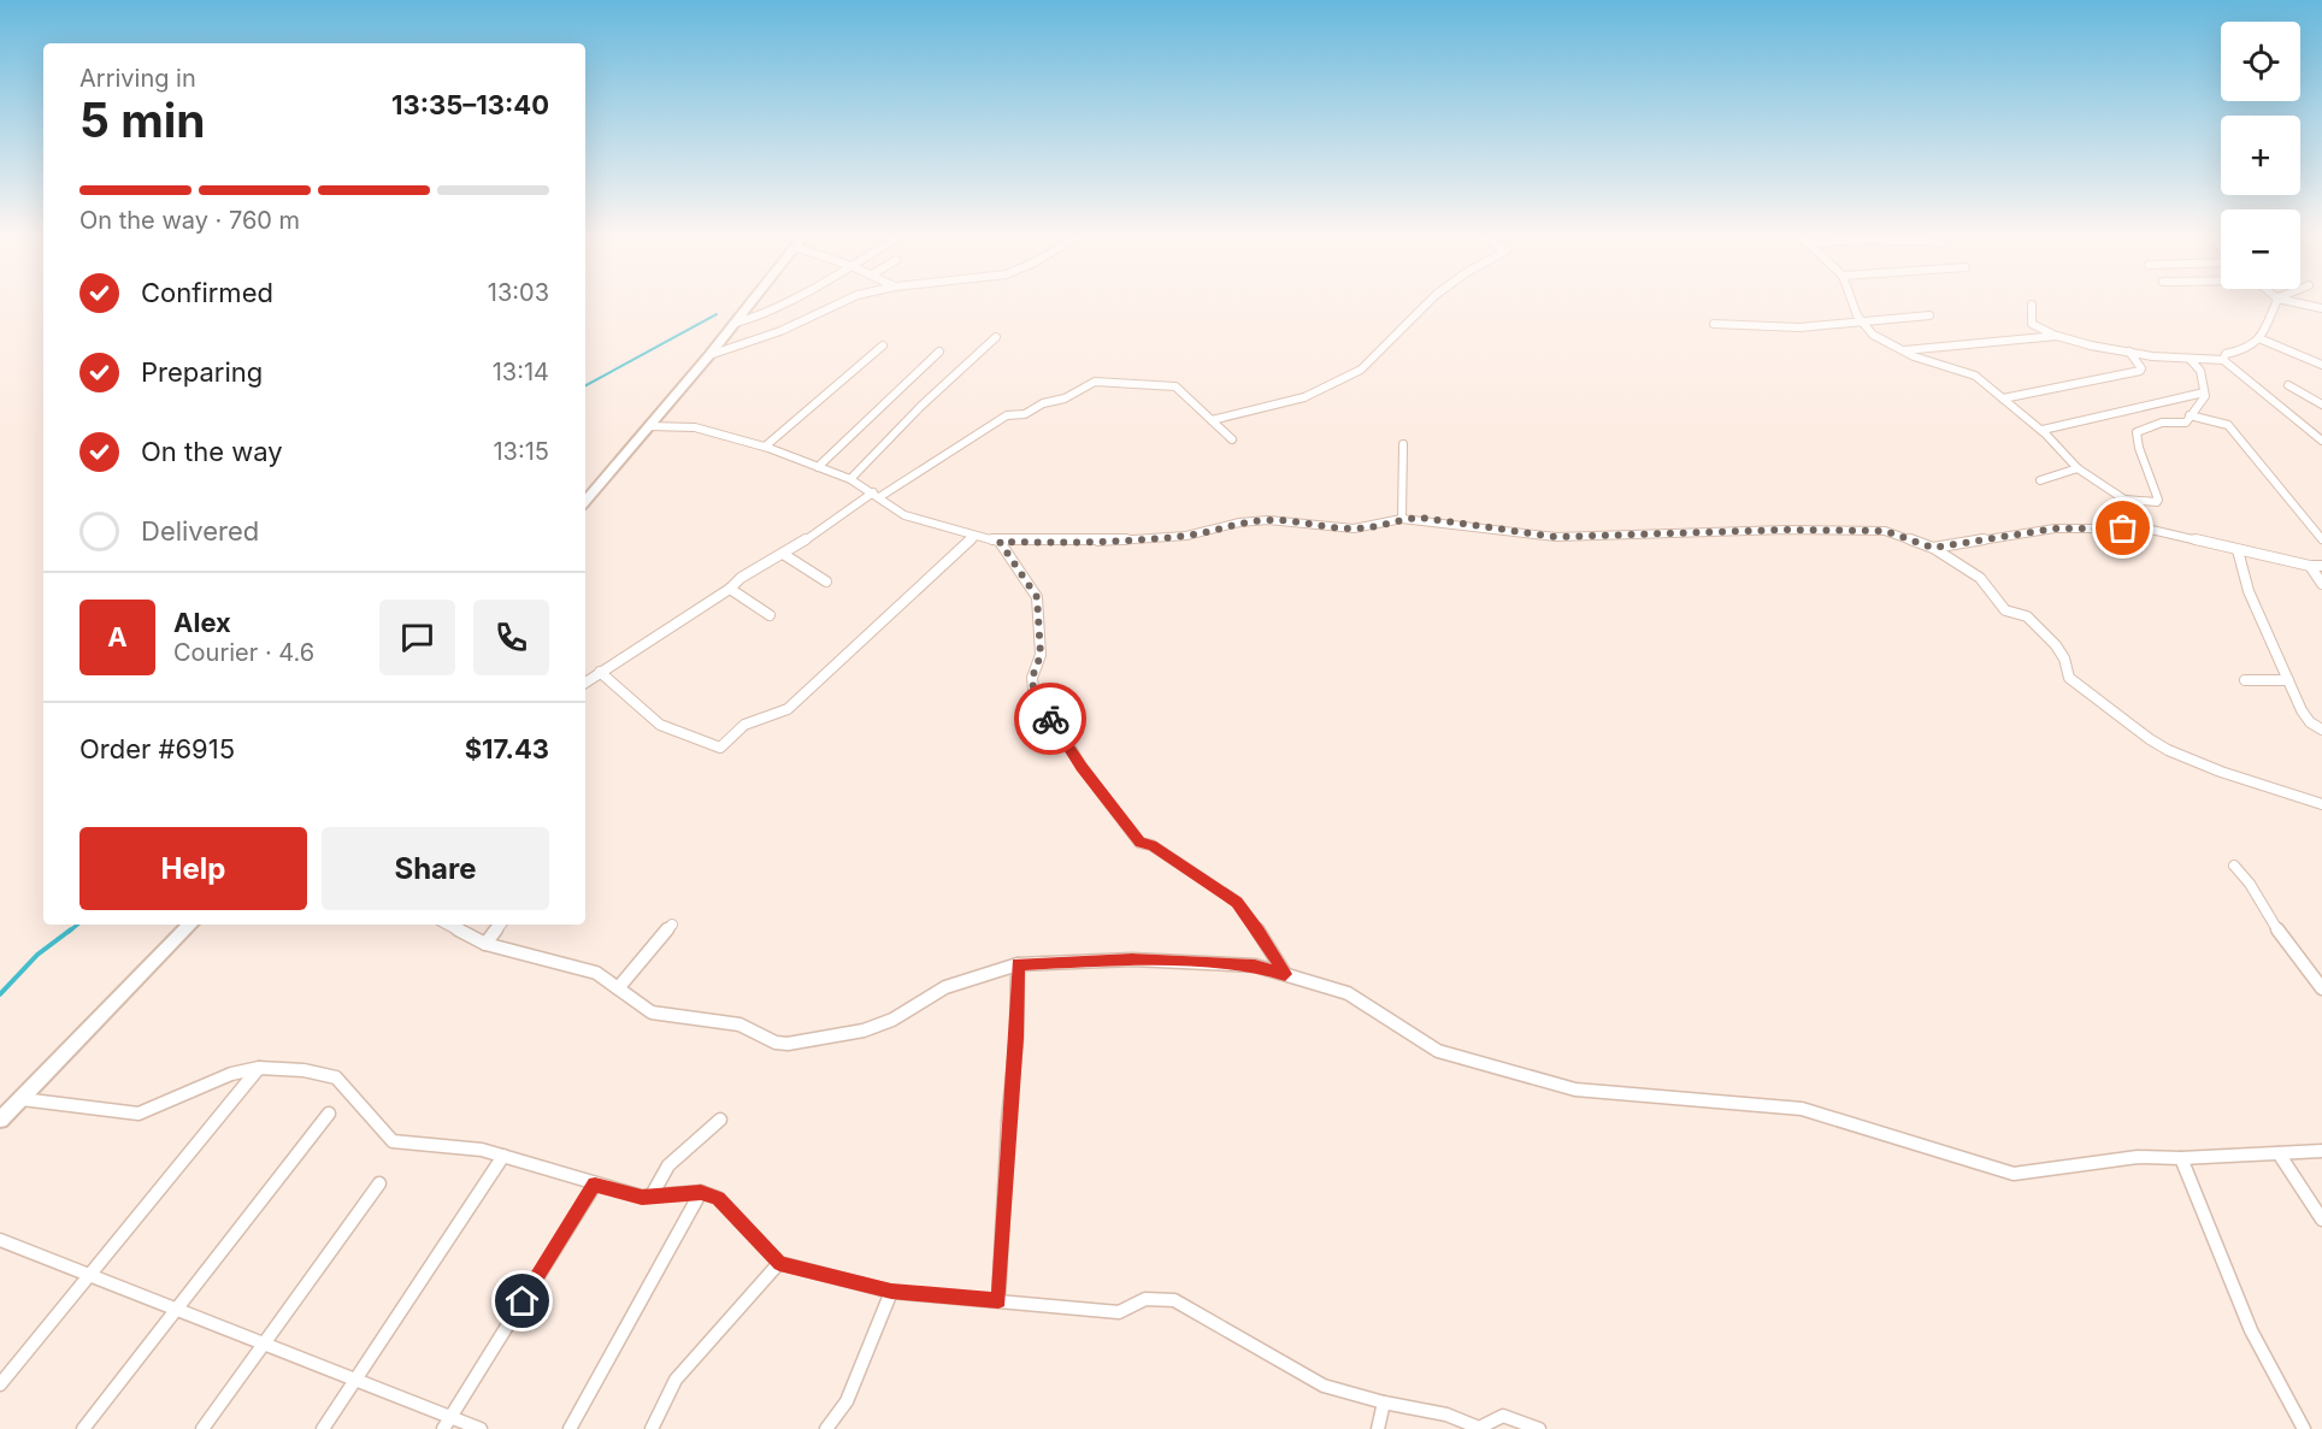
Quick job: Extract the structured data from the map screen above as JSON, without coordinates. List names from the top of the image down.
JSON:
{
  "page": {
    "map_buttons": ["+", "−"],
    "heading": ["5 min", "Arriving in", "13:35–13:40"],
    "panel": [
      "Alex",
      "Courier · 4.6",
      "Order #6915",
      "$17.43"
    ],
    "bar": "On the way · 760 m",
    "list": [
      ["Confirmed", "13:03"],
      ["Preparing", "13:14"],
      ["On the way", "13:15"],
      "Delivered"
    ],
    "round": "A",
    "buttons": ["Help", "Share"]
  }
}
